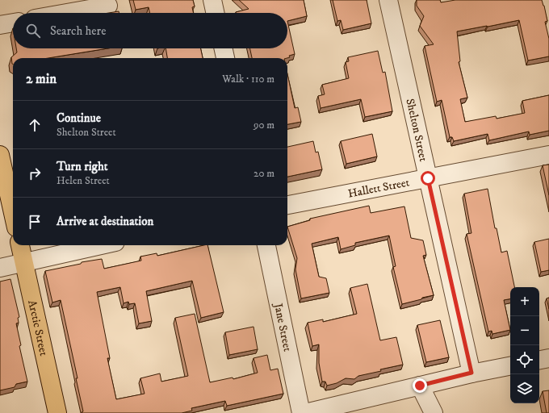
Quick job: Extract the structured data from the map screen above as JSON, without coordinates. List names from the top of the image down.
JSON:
{
  "streets": {
    "main road": ["Arctic Street"],
    "street": ["Shelton Street", "Hallett Street", "Jane Street"]
  },
  "crossings": [
    ["Shelton Street", "Hallett Street"]
  ],
  "page": {
    "search": "Search here",
    "heading": ["2 min", "Walk · 110 m"],
    "list": [
      ["Continue", "Shelton Street", "90 m"],
      ["Turn right", "Helen Street", "20 m"],
      "Arrive at destination"
    ],
    "map_buttons": ["+", "−"]
  }
}
